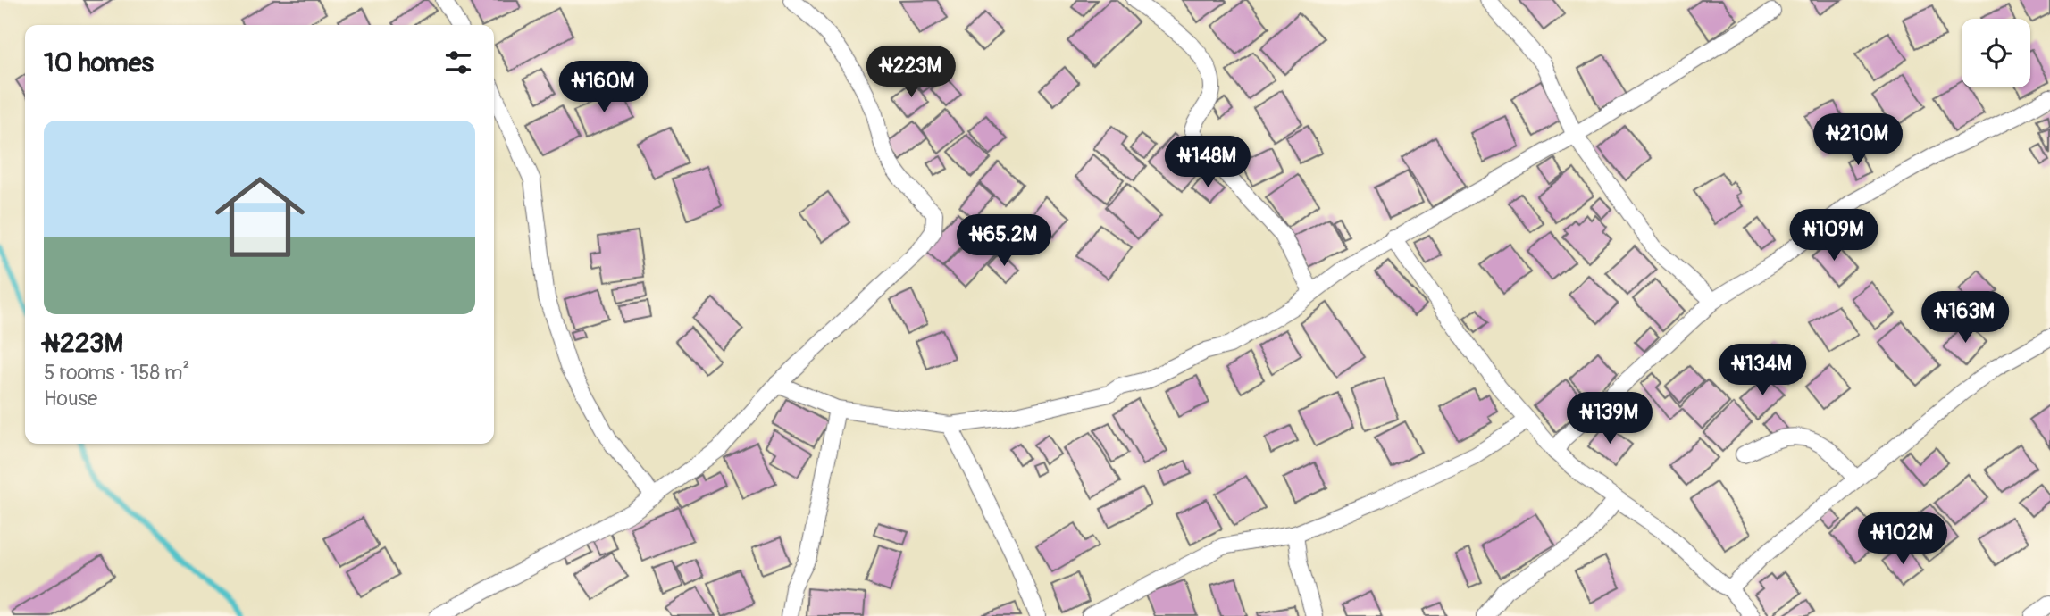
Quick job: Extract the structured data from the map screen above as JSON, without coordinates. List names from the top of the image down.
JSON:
{
  "page": {
    "heading": "10 homes",
    "price": [
      "₦223M",
      "₦160M",
      "₦210M",
      "₦148M",
      "₦109M",
      "₦65.2M",
      "₦163M",
      "₦134M",
      "₦139M",
      "₦102M"
    ],
    "list": [
      {
        "name": "₦223M",
        "note": "5 rooms · 158 m² · House"
      }
    ]
  }
}
